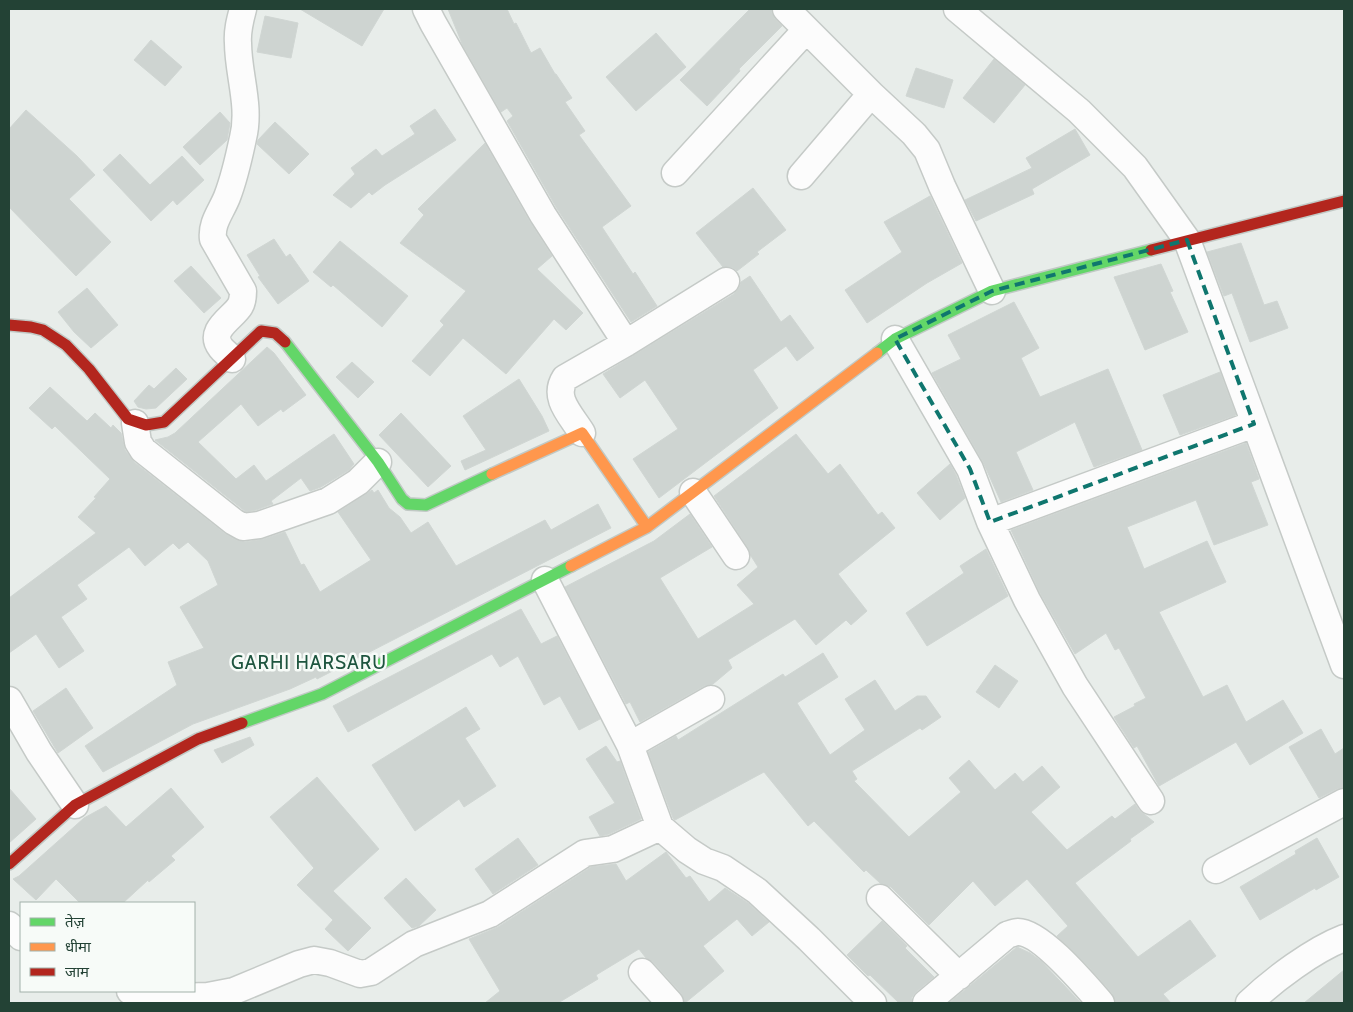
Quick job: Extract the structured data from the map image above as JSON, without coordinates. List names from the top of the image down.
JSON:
{
  "districts": ["GARHI HARSARU"],
  "legend": ["तेज़", "धीमा", "जाम"]
}
